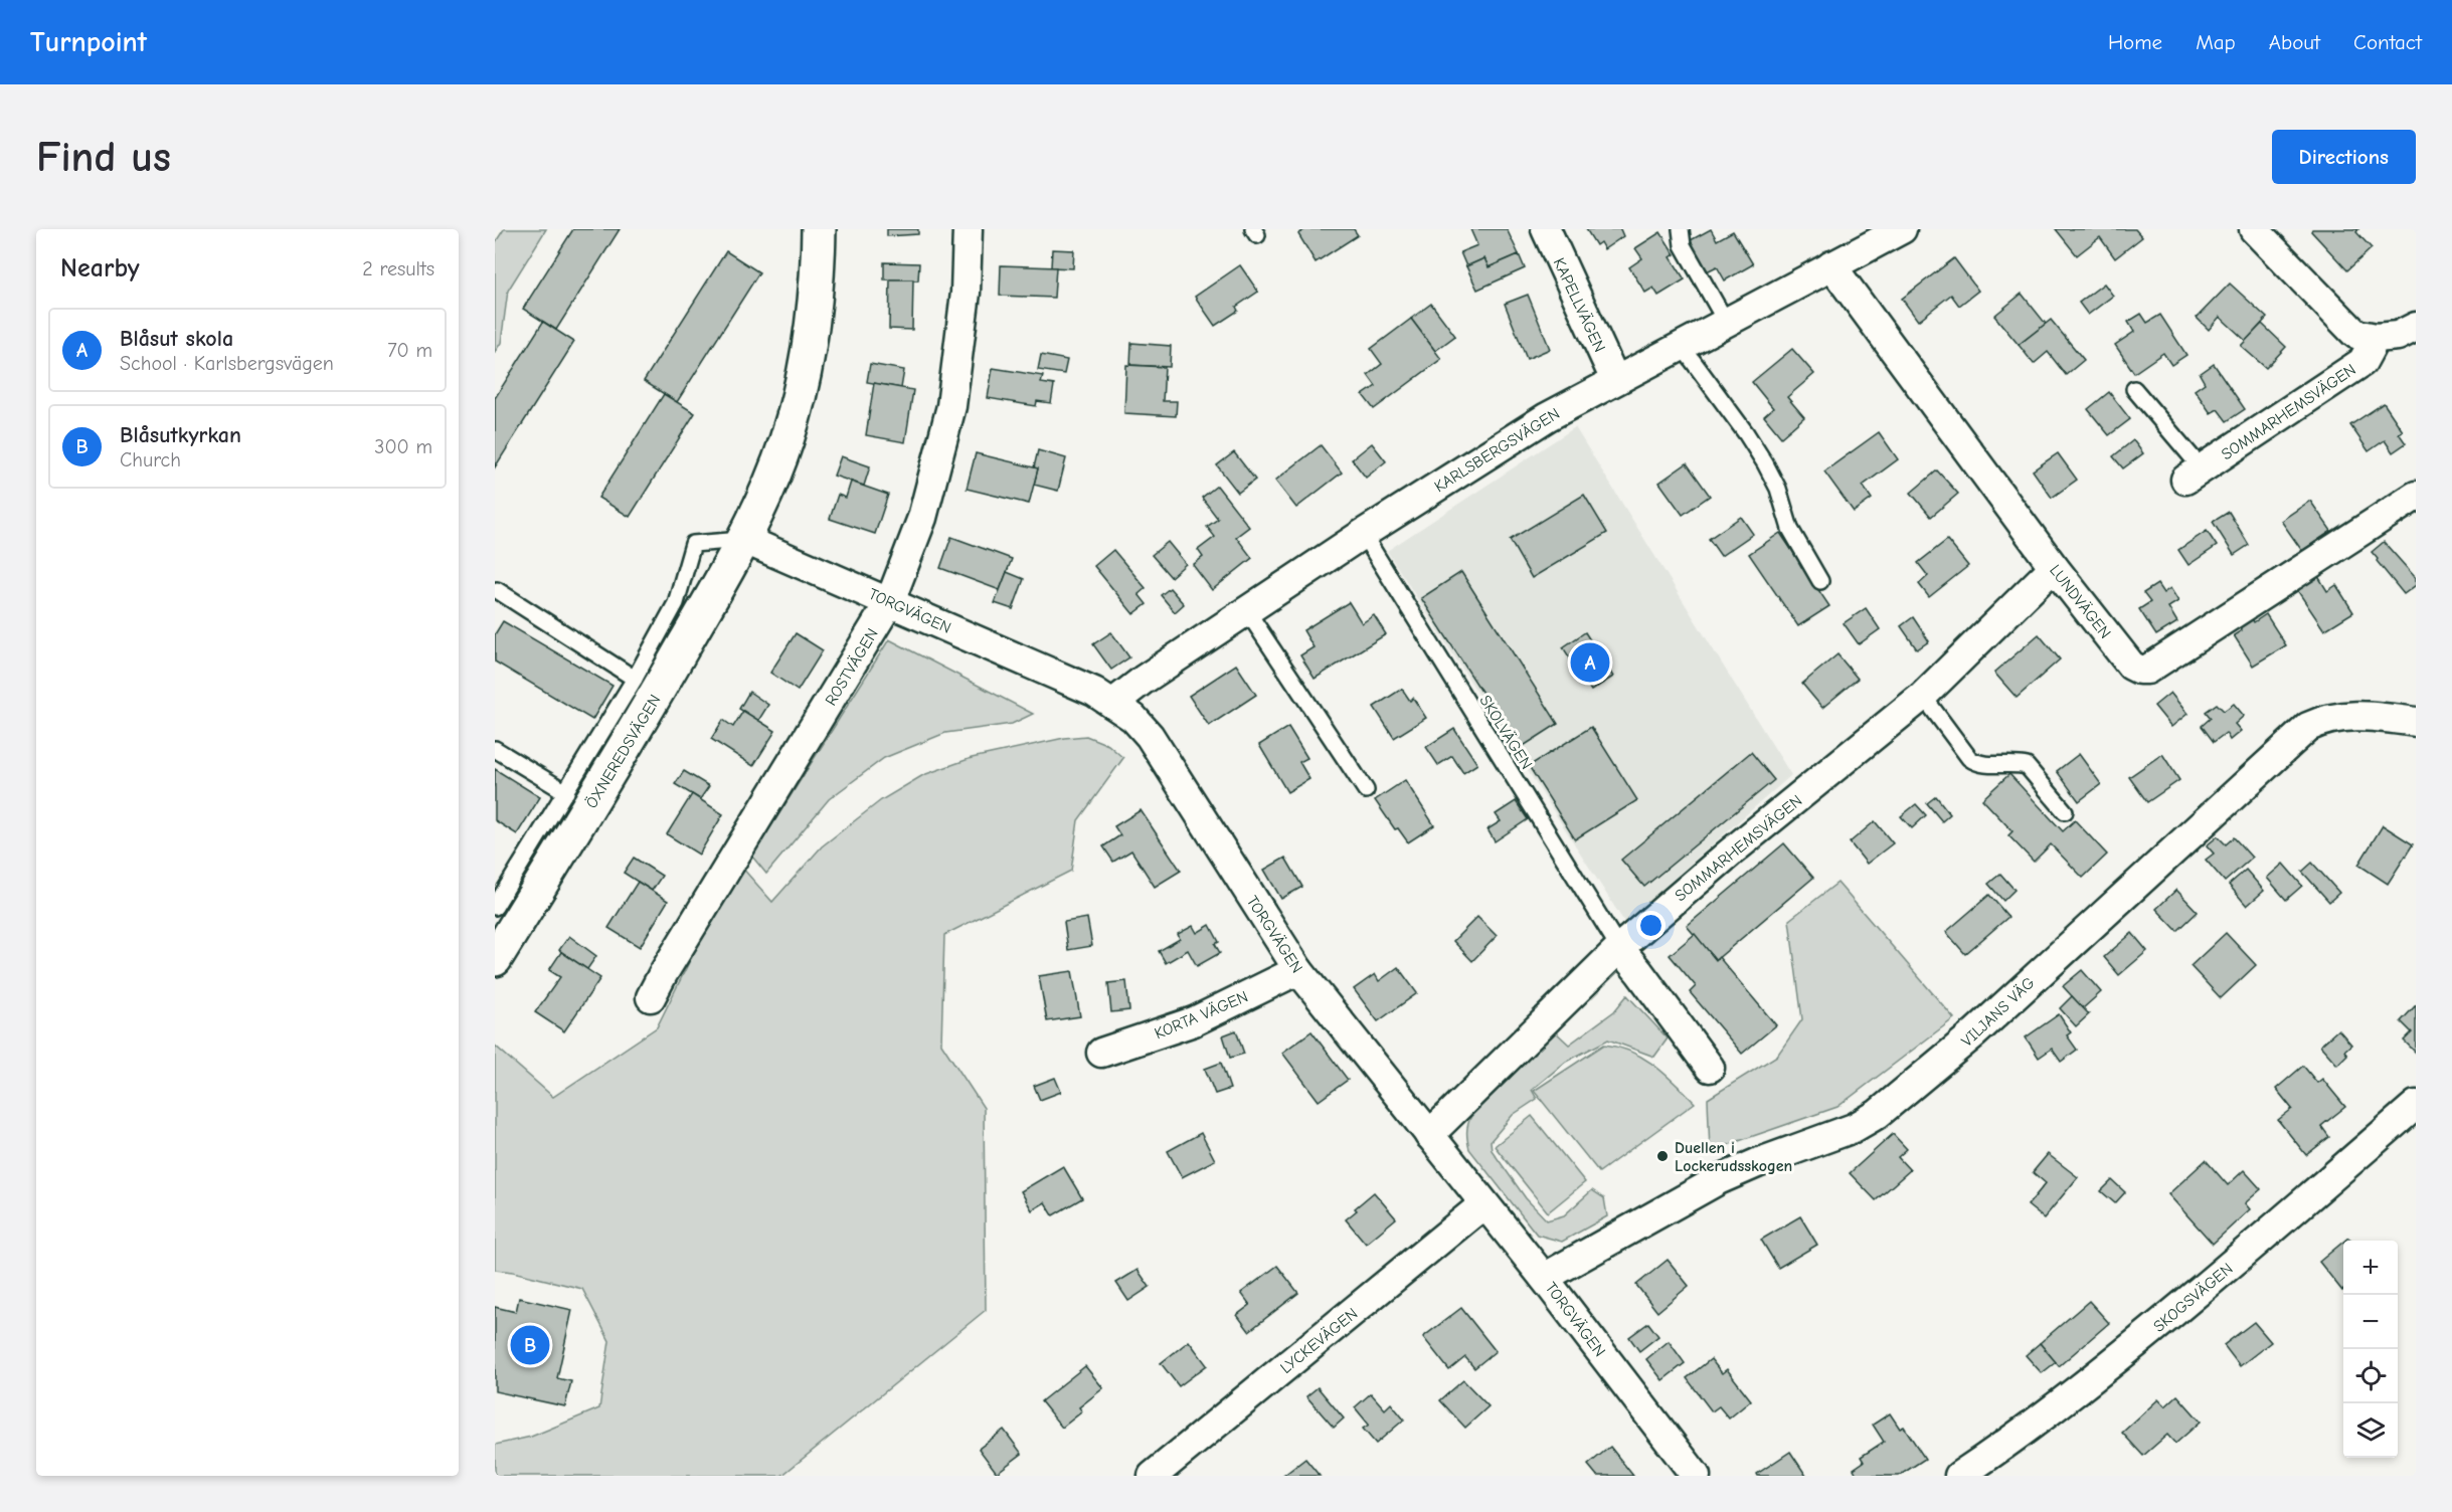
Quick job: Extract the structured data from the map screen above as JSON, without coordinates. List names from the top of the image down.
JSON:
{
  "streets": {
    "street": [
      "KAPELLVÄGEN",
      "SOMMARHEMSVÄGEN",
      "KARLSBERGSVÄGEN",
      "LUNDVÄGEN",
      "TORGVÄGEN",
      "ROSTVÄGEN",
      "ÖXNEREDSVÄGEN",
      "VILJANS VÄG",
      "KORTA VÄGEN",
      "SKOGSVÄGEN",
      "LYCKEVÄGEN"
    ],
    "lane": ["SKOLVÄGEN"]
  },
  "crossings": [
    ["KAPELLVÄGEN", "KARLSBERGSVÄGEN"],
    ["SOMMARHEMSVÄGEN", "LUNDVÄGEN"],
    ["SOMMARHEMSVÄGEN", "TORGVÄGEN"],
    ["SOMMARHEMSVÄGEN", "SKOLVÄGEN"],
    ["KARLSBERGSVÄGEN", "LUNDVÄGEN"],
    ["KARLSBERGSVÄGEN", "TORGVÄGEN"],
    ["KARLSBERGSVÄGEN", "SKOLVÄGEN"],
    ["TORGVÄGEN", "ROSTVÄGEN"],
    ["TORGVÄGEN", "ÖXNEREDSVÄGEN"],
    ["TORGVÄGEN", "VILJANS VÄG"],
    ["TORGVÄGEN", "KORTA VÄGEN"],
    ["TORGVÄGEN", "LYCKEVÄGEN"]
  ],
  "places": ["Duellen i Lockerudsskogen"],
  "page": {
    "header": "Turnpoint",
    "nav": [
      "Home",
      "Map",
      "About",
      "Contact"
    ],
    "buttons": "Directions",
    "title": "Find us",
    "heading": ["Nearby", "2 results"],
    "list": [
      {
        "mark": "A",
        "name": "Blåsut skola",
        "note": "School · Karlsbergsvägen",
        "value": "70 m"
      },
      {
        "mark": "B",
        "name": "Blåsutkyrkan",
        "note": "Church",
        "value": "300 m"
      }
    ],
    "pins": ["A", "B"],
    "map_buttons": ["+", "−"]
  }
}
